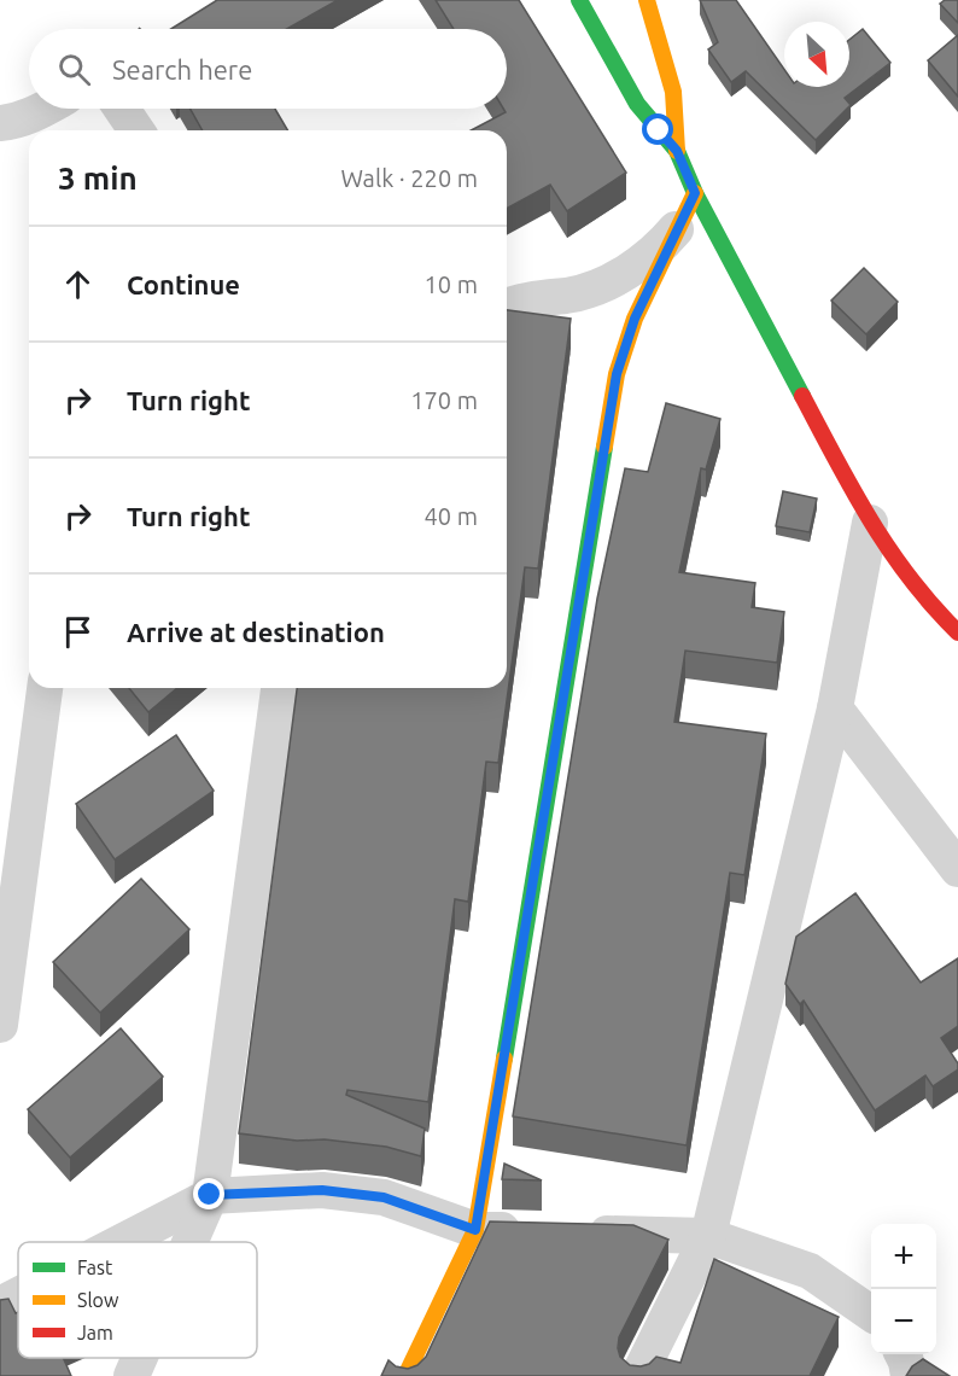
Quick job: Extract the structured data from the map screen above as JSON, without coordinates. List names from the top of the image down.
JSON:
{
  "legend": ["Fast", "Slow", "Jam"],
  "north": "bottom right",
  "page": {
    "search": "Search here",
    "heading": ["3 min", "Walk · 220 m"],
    "list": [
      ["Continue", "10 m"],
      ["Turn right", "170 m"],
      ["Turn right", "40 m"],
      "Arrive at destination"
    ],
    "map_buttons": ["+", "−"]
  }
}
